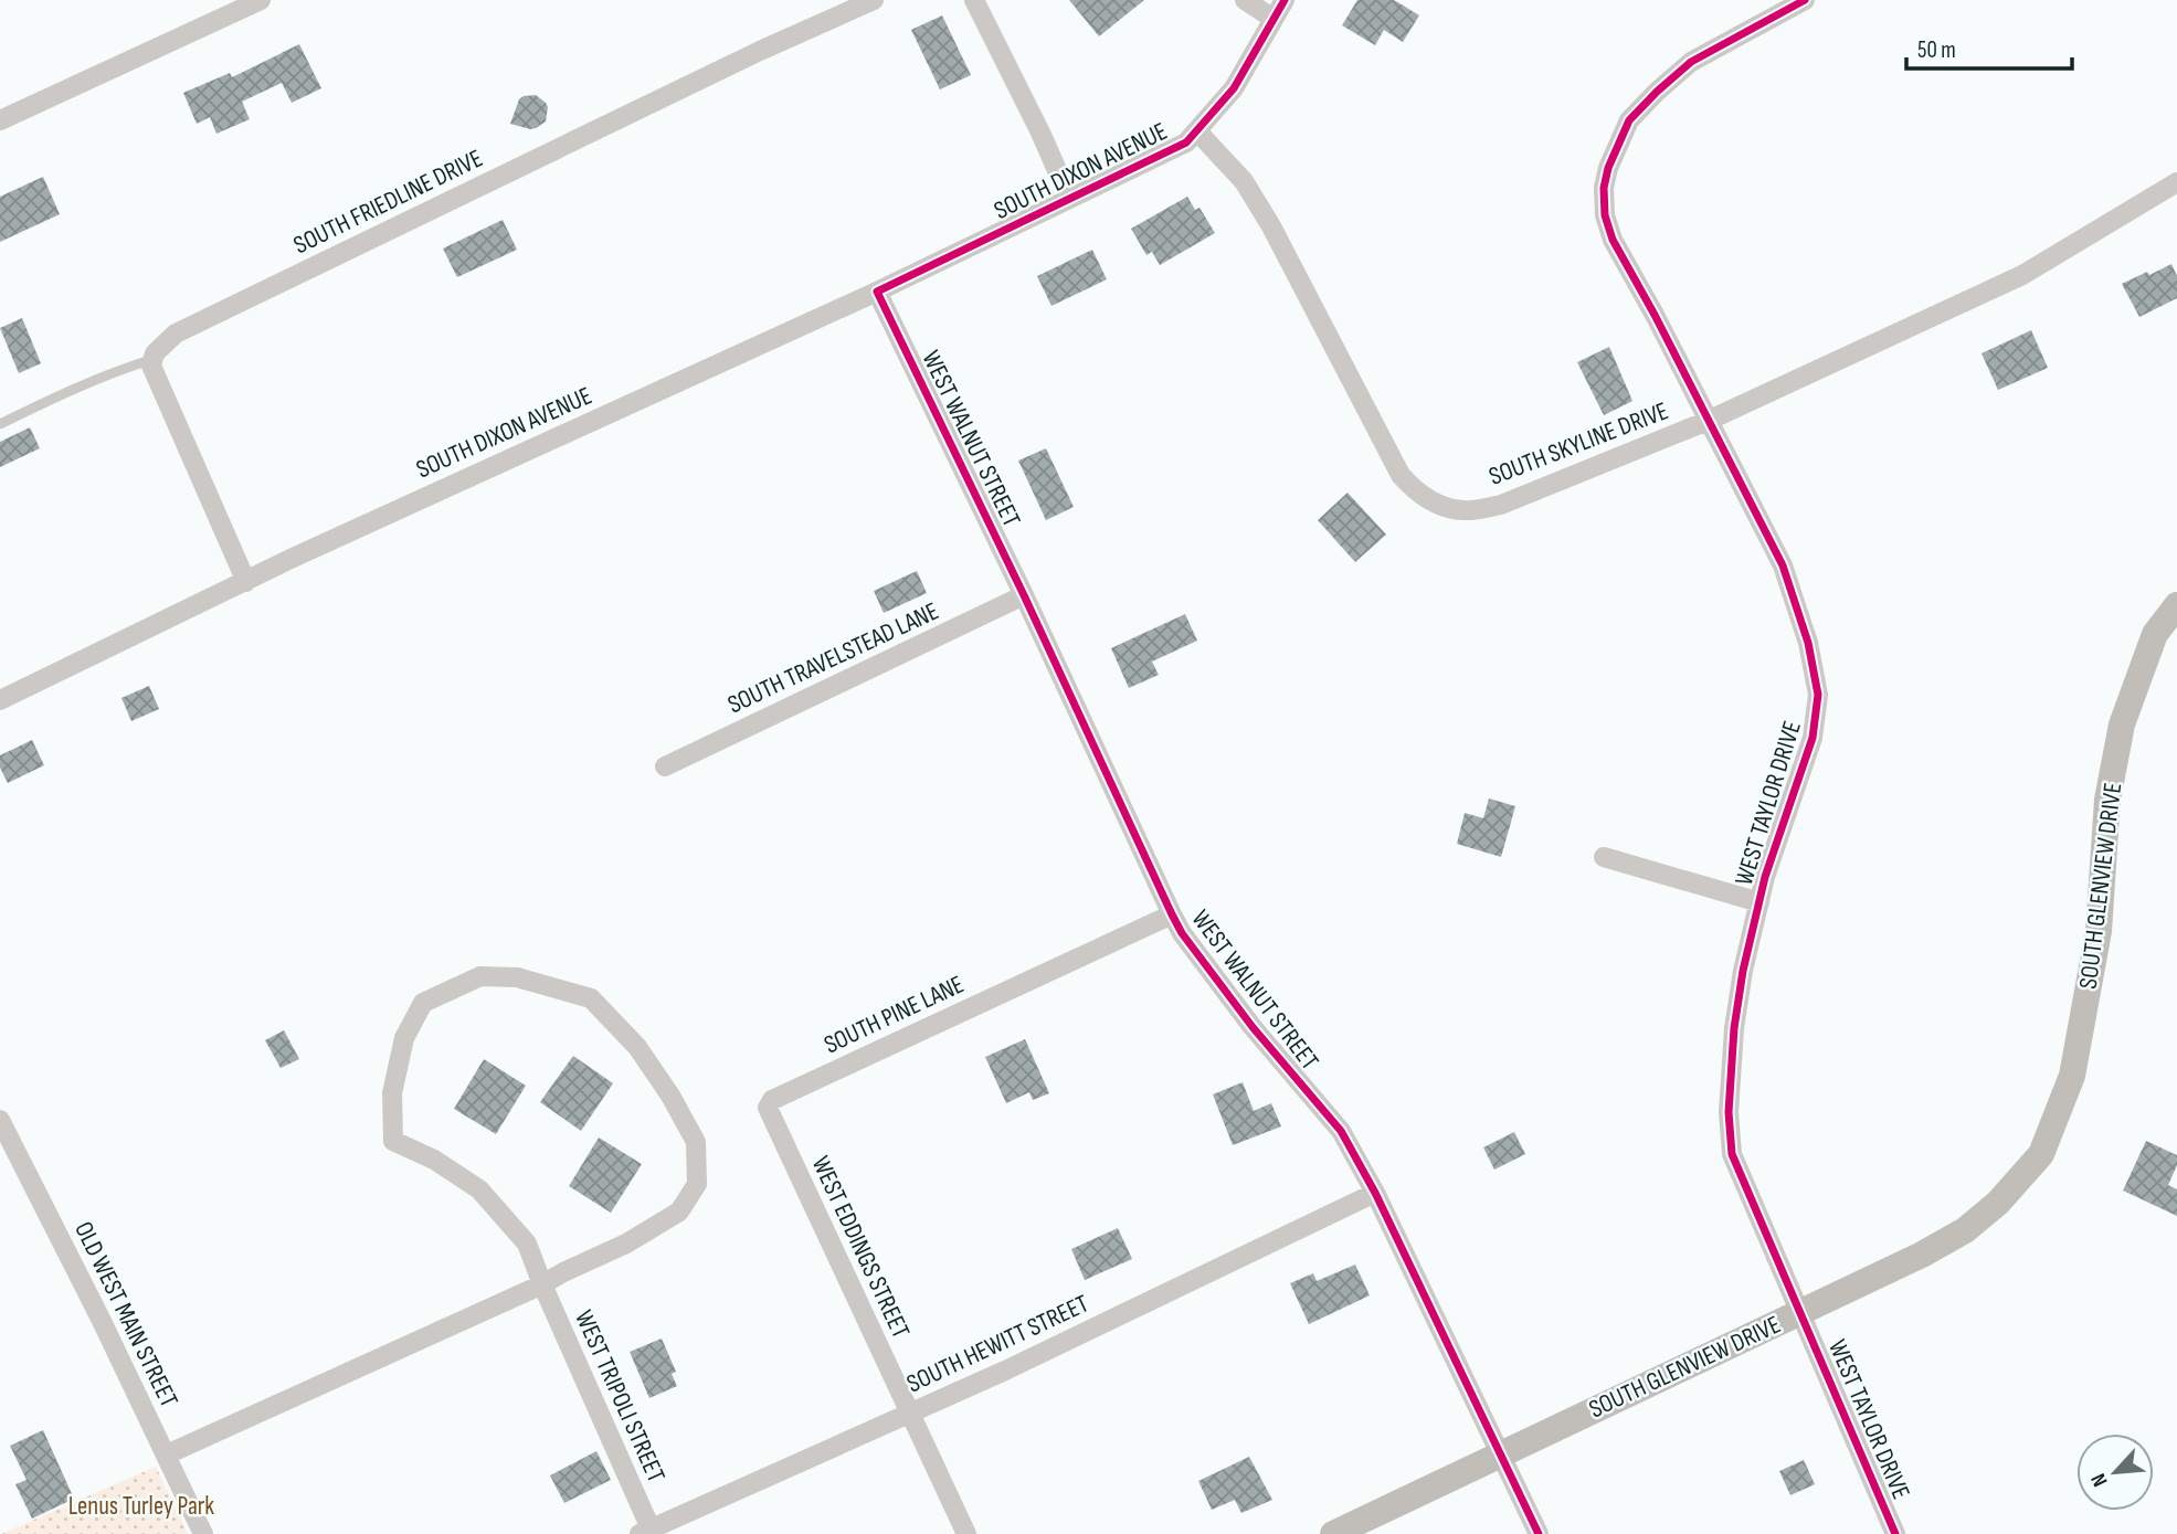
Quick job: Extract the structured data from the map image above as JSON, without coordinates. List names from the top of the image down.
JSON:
{
  "streets": {
    "street": [
      "SOUTH DIXON AVENUE",
      "SOUTH FRIEDLINE DRIVE",
      "WEST WALNUT STREET",
      "SOUTH SKYLINE DRIVE",
      "SOUTH TRAVELSTEAD LANE",
      "WEST TAYLOR DRIVE",
      "SOUTH GLENVIEW DRIVE",
      "SOUTH PINE LANE",
      "WEST EDDINGS STREET",
      "OLD WEST MAIN STREET",
      "SOUTH HEWITT STREET",
      "WEST TRIPOLI STREET"
    ]
  },
  "crossings": [
    ["SOUTH DIXON AVENUE", "WEST WALNUT STREET"],
    ["SOUTH DIXON AVENUE", "SOUTH SKYLINE DRIVE"],
    ["WEST WALNUT STREET", "SOUTH TRAVELSTEAD LANE"],
    ["WEST WALNUT STREET", "SOUTH GLENVIEW DRIVE"],
    ["WEST WALNUT STREET", "SOUTH PINE LANE"],
    ["WEST WALNUT STREET", "SOUTH HEWITT STREET"],
    ["SOUTH SKYLINE DRIVE", "WEST TAYLOR DRIVE"],
    ["WEST TAYLOR DRIVE", "SOUTH GLENVIEW DRIVE"],
    ["SOUTH PINE LANE", "WEST EDDINGS STREET"],
    ["WEST EDDINGS STREET", "SOUTH HEWITT STREET"],
    ["SOUTH HEWITT STREET", "WEST TRIPOLI STREET"]
  ],
  "parks": ["Lenus Turley Park"],
  "scale_bar": "50 m",
  "north": "bottom left"
}
